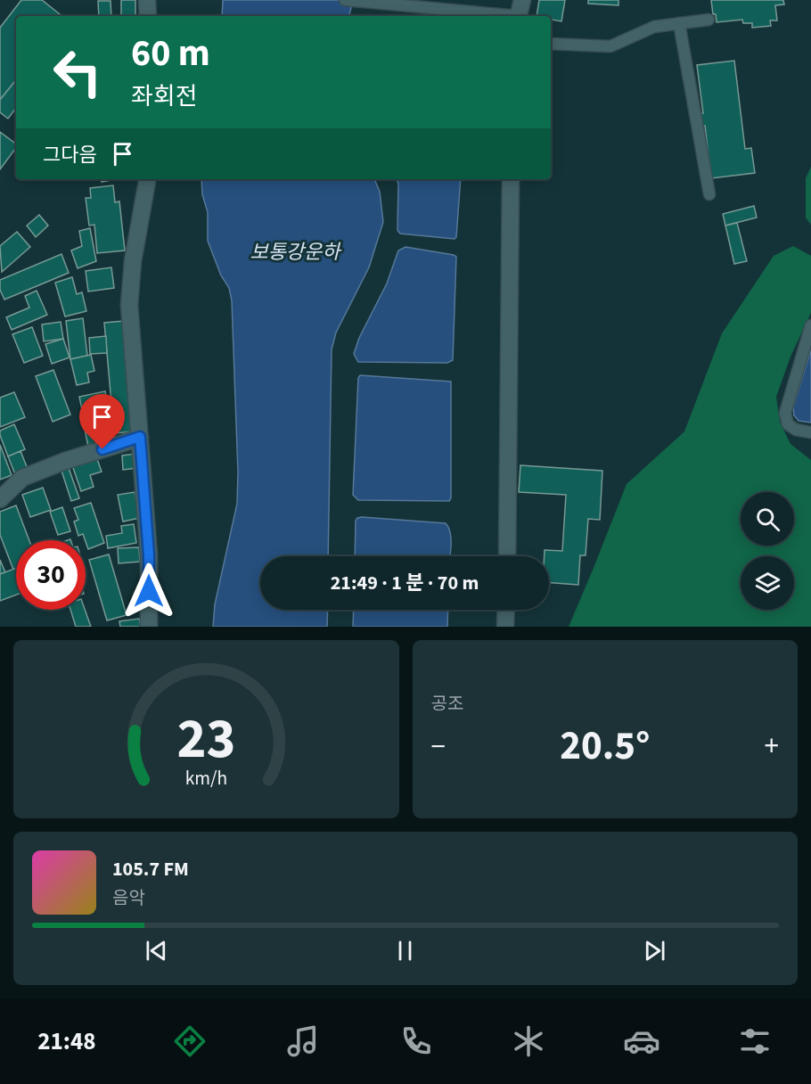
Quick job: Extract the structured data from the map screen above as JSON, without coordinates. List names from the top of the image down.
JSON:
{
  "water": ["보통강운하"],
  "page": {
    "turn": ["60 m", "좌회전"],
    "then": "그다음",
    "limit": "30",
    "trip": "21:49 · 1 분 · 70 m",
    "tile": "공조",
    "heat": ["−", "20.5°", "+"],
    "song": ["105.7 FM", "음악"],
    "tabs": "21:48",
    "gauge": ["23", "km/h"]
  }
}
